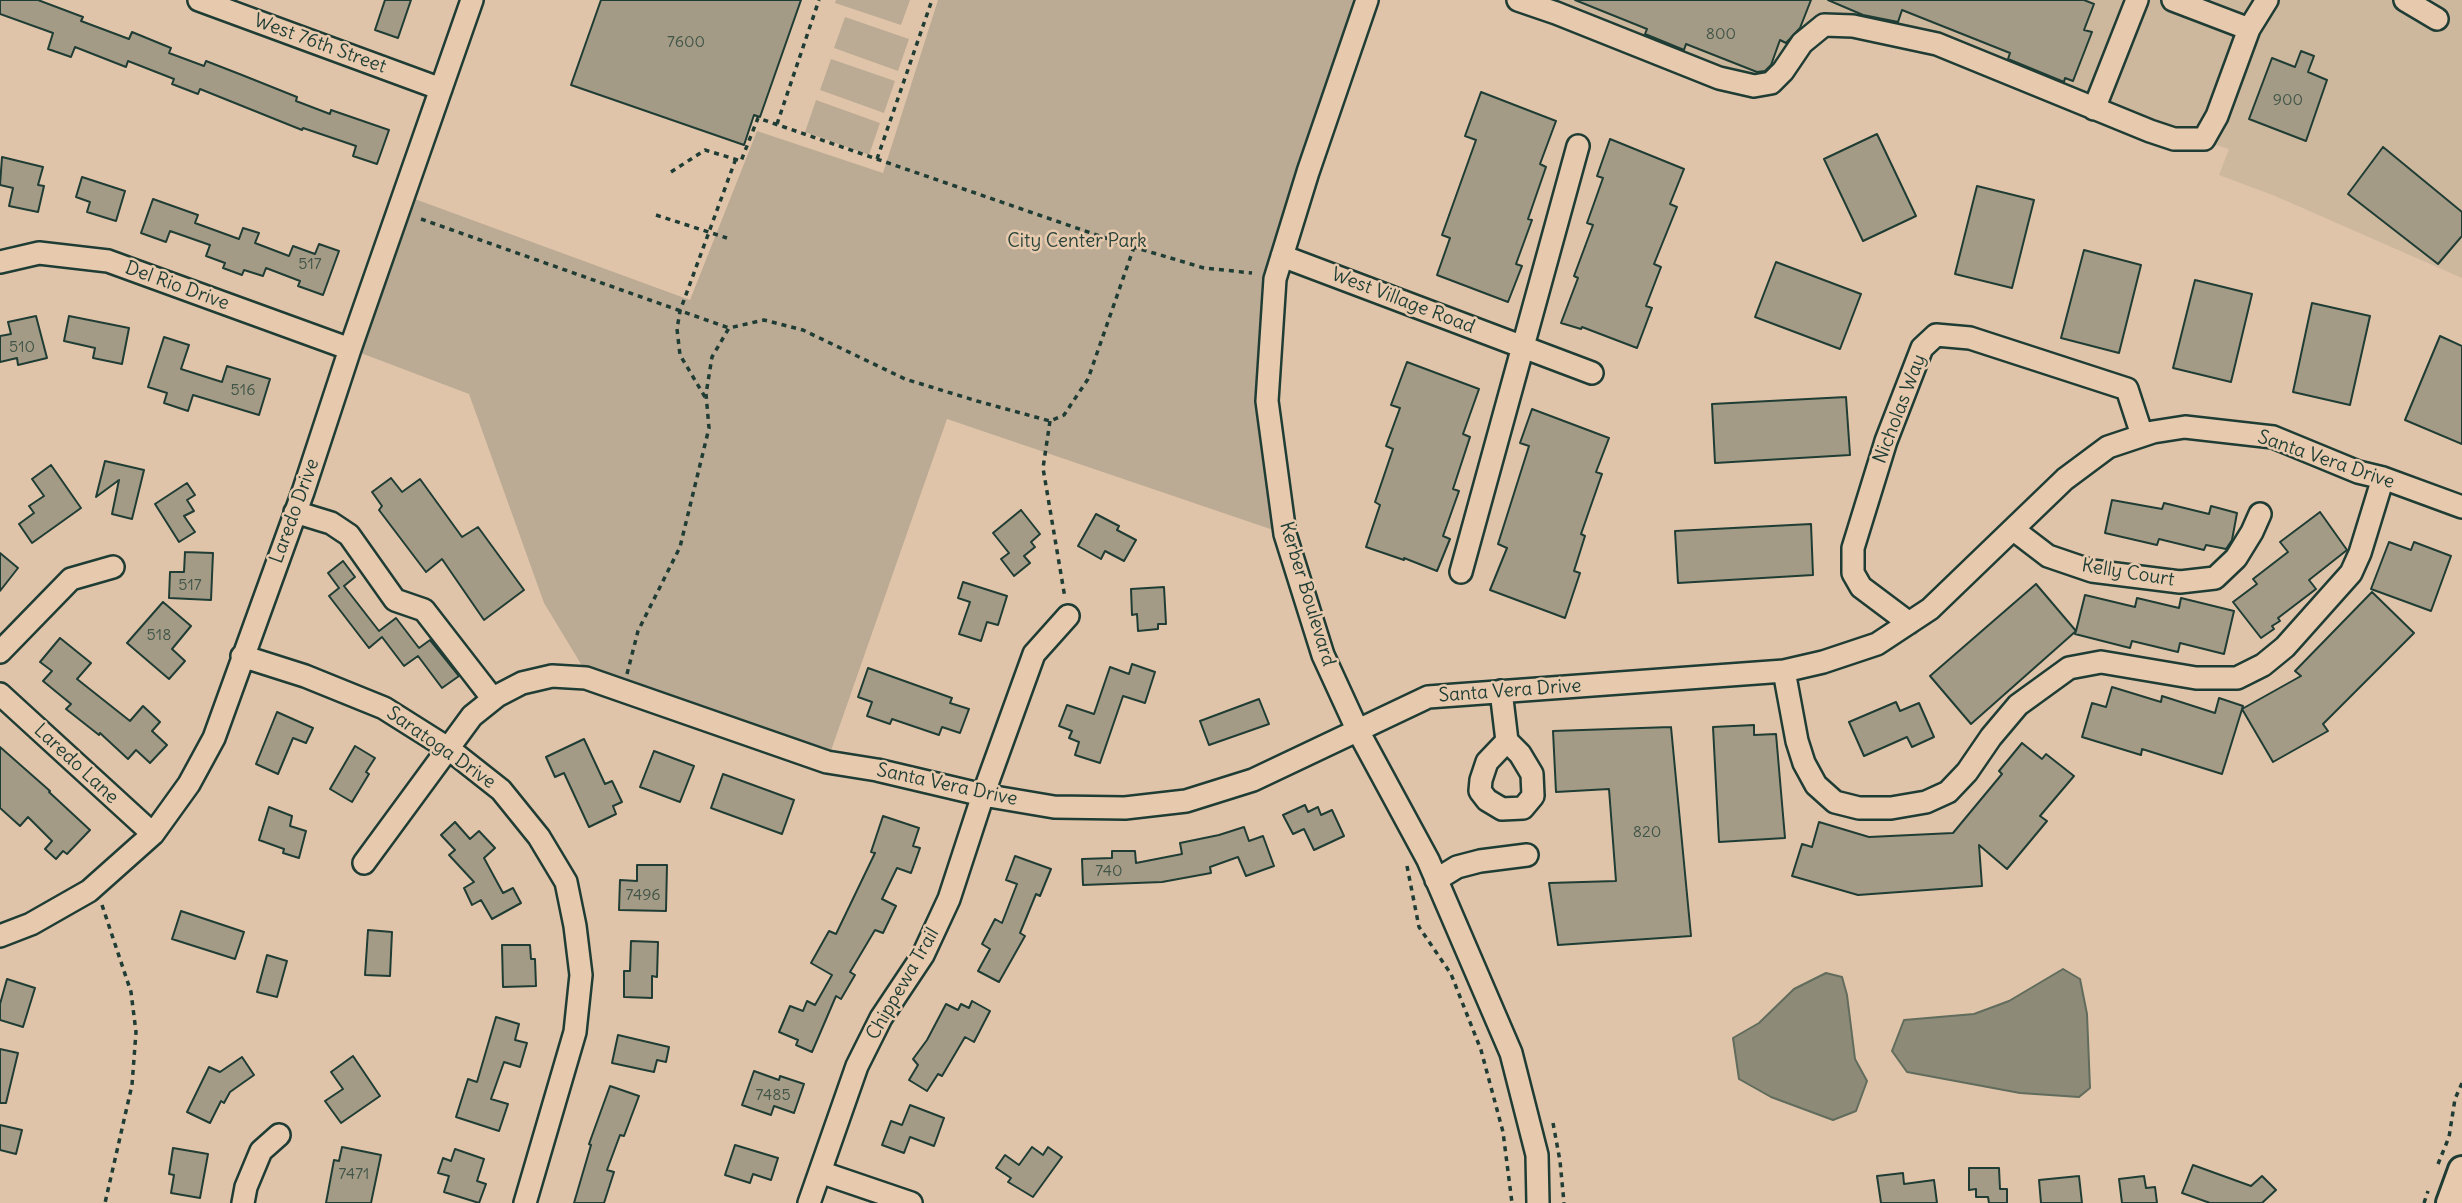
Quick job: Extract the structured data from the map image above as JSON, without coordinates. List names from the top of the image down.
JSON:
{
  "streets": {
    "street": [
      "West 76th Street",
      "Del Rio Drive",
      "West Village Road",
      "Nicholas Way",
      "Santa Vera Drive",
      "Laredo Drive",
      "Kelly Court",
      "Kerber Boulevard",
      "Saratoga Drive",
      "Laredo Lane",
      "Chippewa Trail"
    ]
  },
  "crossings": [
    ["West 76th Street", "Laredo Drive"],
    ["Del Rio Drive", "Laredo Drive"],
    ["West Village Road", "Kerber Boulevard"],
    ["Nicholas Way", "Santa Vera Drive"],
    ["Santa Vera Drive", "Kelly Court"],
    ["Santa Vera Drive", "Kerber Boulevard"],
    ["Santa Vera Drive", "Saratoga Drive"],
    ["Santa Vera Drive", "Chippewa Trail"],
    ["Laredo Drive", "Saratoga Drive"],
    ["Laredo Drive", "Laredo Lane"]
  ],
  "parks": ["City Center Park"],
  "house_numbers": [
    "800",
    "7600",
    "900",
    "517",
    "510",
    "516",
    "517",
    "518",
    "820",
    "740",
    "7496",
    "7485",
    "7471"
  ]
}
